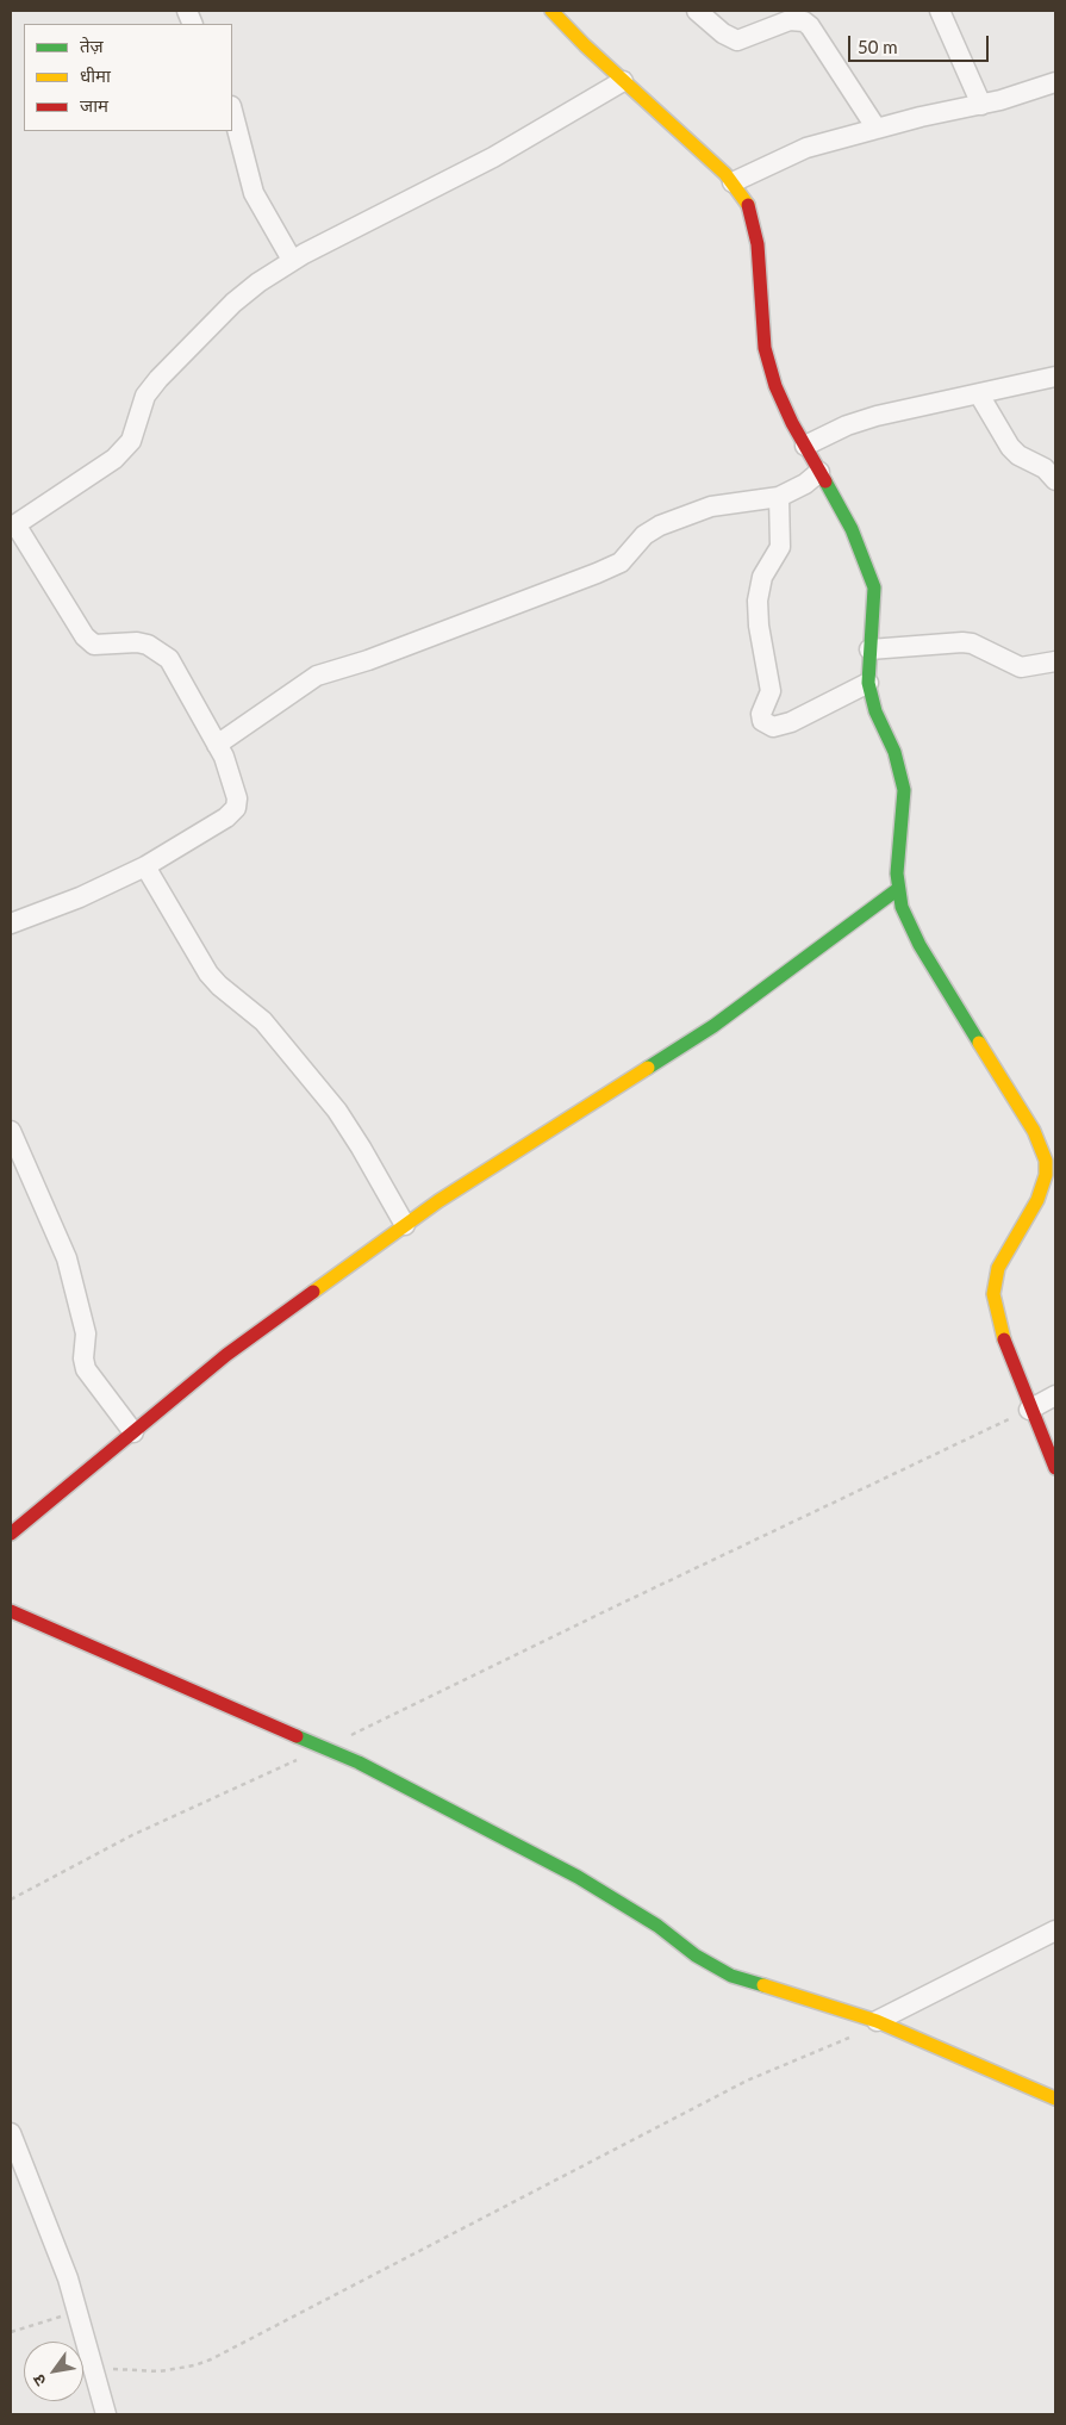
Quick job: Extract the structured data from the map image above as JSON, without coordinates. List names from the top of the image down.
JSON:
{
  "legend": ["तेज़", "धीमा", "जाम"],
  "scale_bar": "50 m",
  "north": "bottom left"
}
